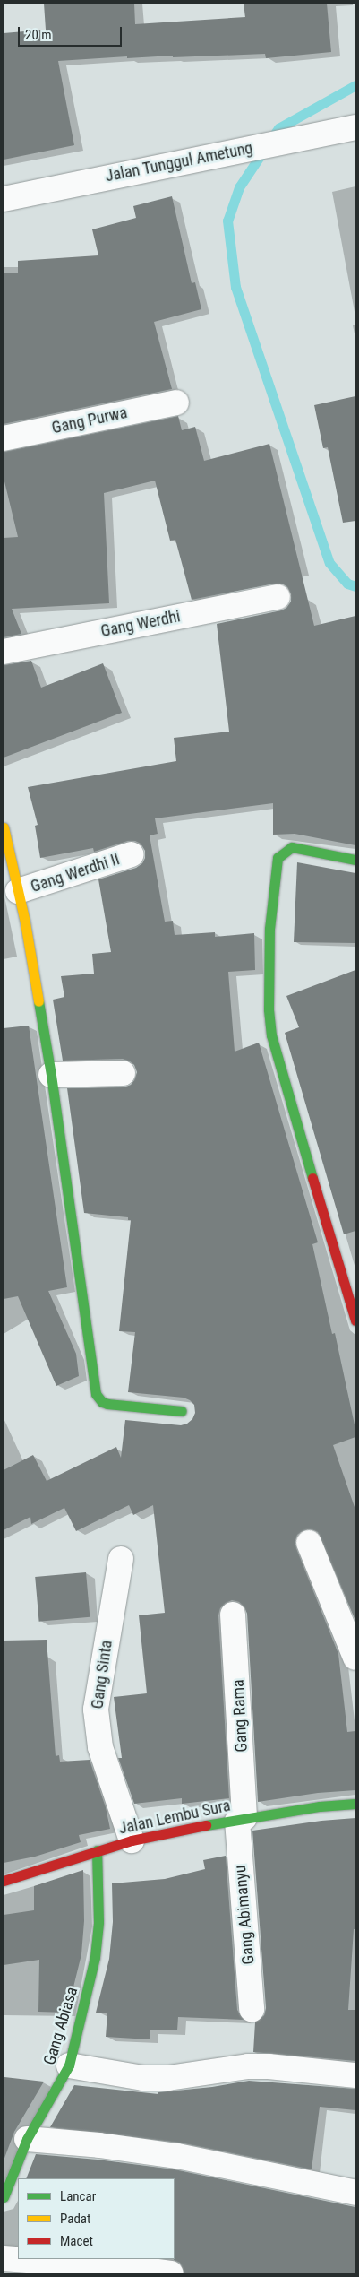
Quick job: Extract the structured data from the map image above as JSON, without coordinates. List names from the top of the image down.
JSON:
{
  "streets": {
    "street": [
      "Jalan Tunggul Ametung",
      "Gang Purwa",
      "Gang Werdhi",
      "Gang Werdhi II",
      "Gang Sinta",
      "Gang Rama",
      "Jalan Lembu Sura",
      "Gang Abimanyu",
      "Gang Abiasa"
    ]
  },
  "crossings": [
    ["Gang Sinta", "Jalan Lembu Sura"],
    ["Gang Rama", "Jalan Lembu Sura"],
    ["Gang Rama", "Gang Abimanyu"],
    ["Jalan Lembu Sura", "Gang Abimanyu"],
    ["Jalan Lembu Sura", "Gang Abiasa"]
  ],
  "legend": ["Lancar", "Padat", "Macet"],
  "scale_bar": "20 m"
}
